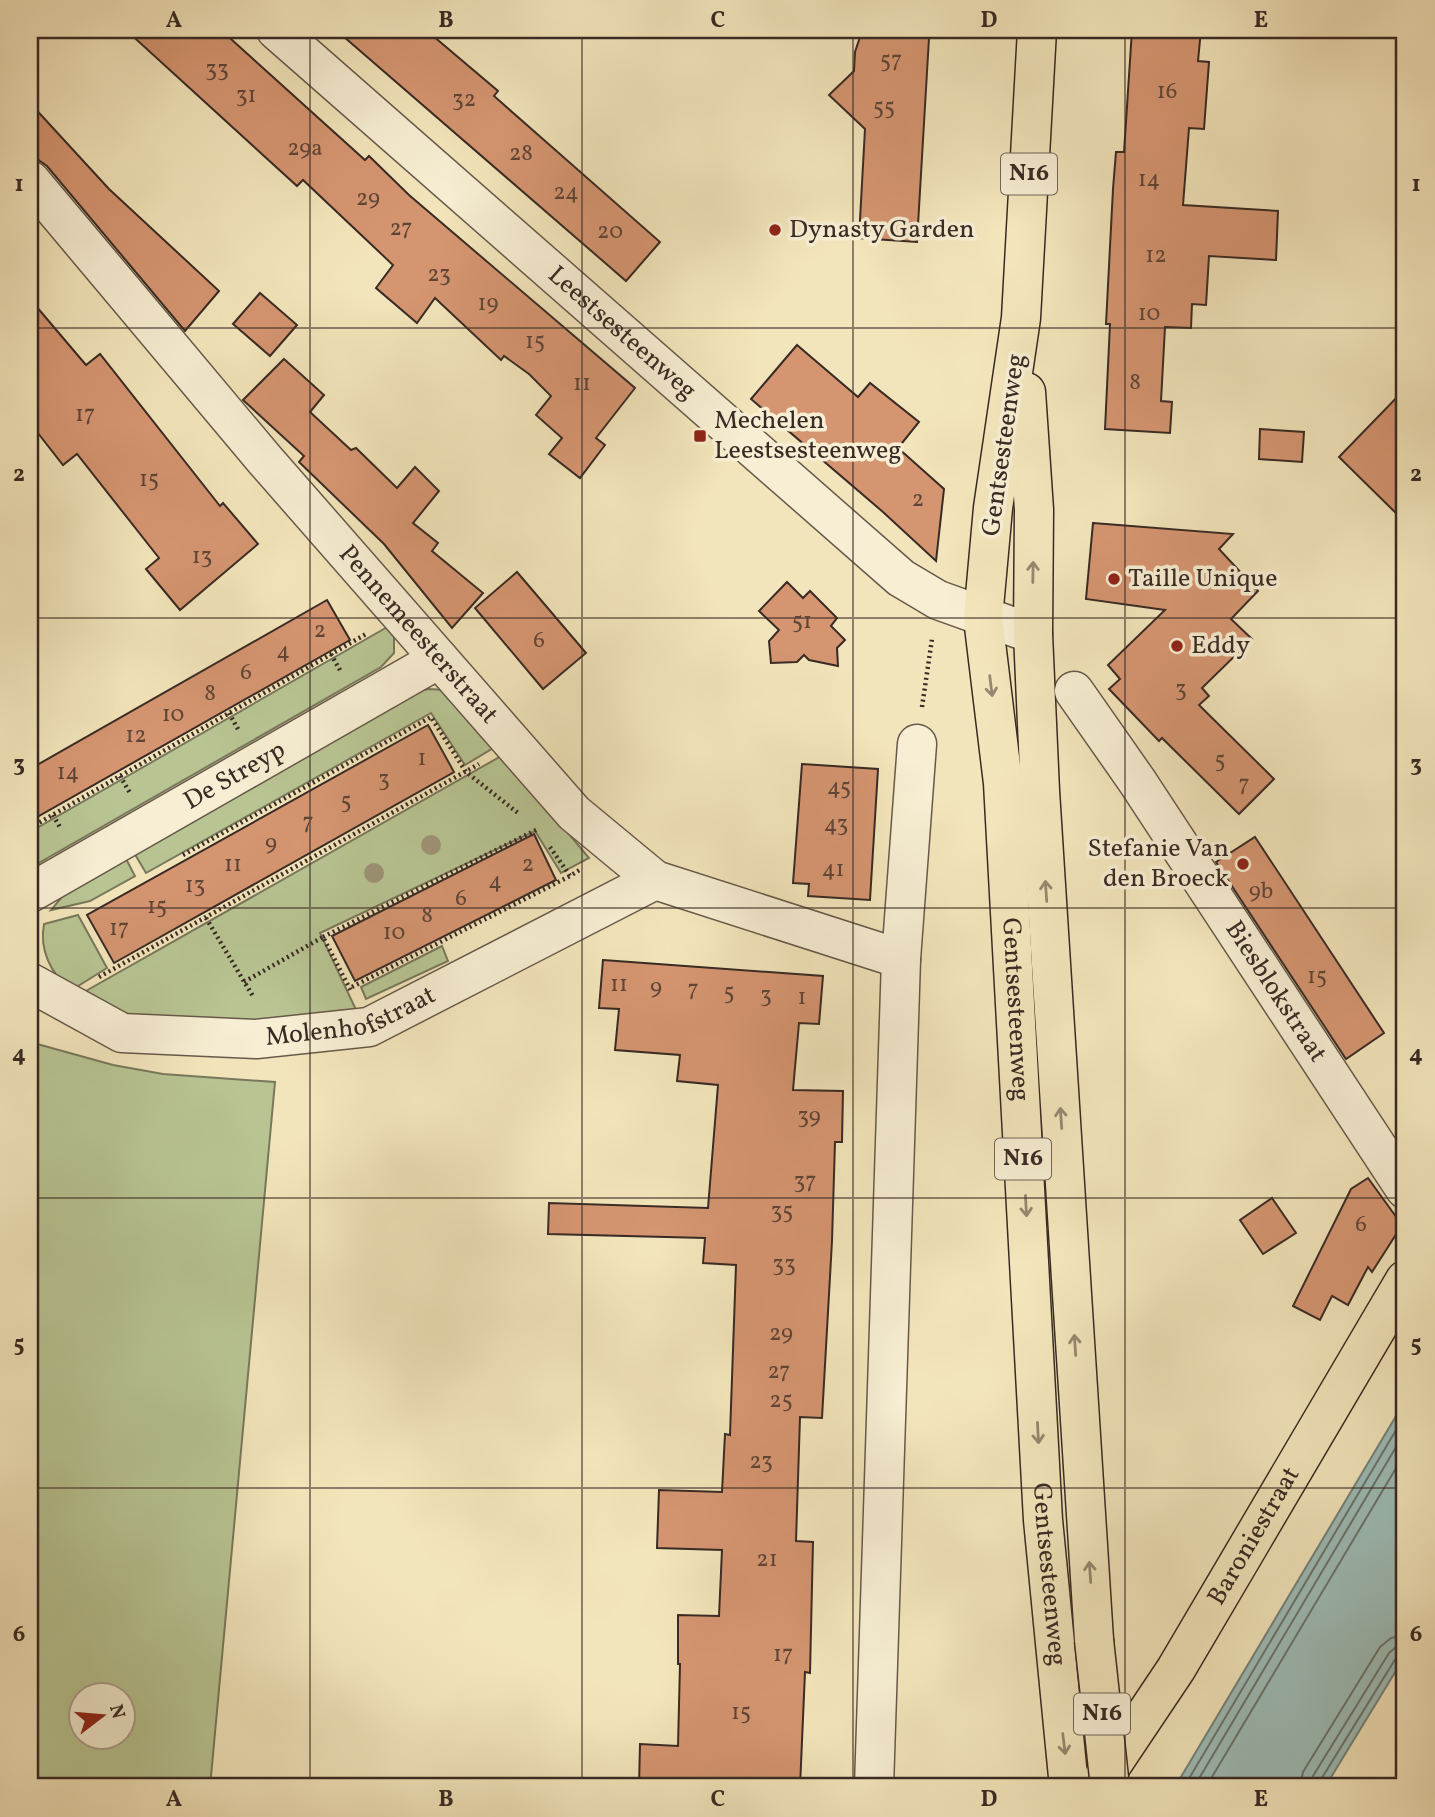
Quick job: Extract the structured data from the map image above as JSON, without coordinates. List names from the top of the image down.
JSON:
{
  "streets": {
    "main road": ["N16", "Gentsesteenweg", "Baroniestraat"],
    "street": [
      "Leestsesteenweg",
      "Pennemeesterstraat",
      "De Streyp",
      "Biesblokstraat",
      "Molenhofstraat"
    ]
  },
  "crossings": [
    ["Leestsesteenweg", "Gentsesteenweg"],
    ["Pennemeesterstraat", "De Streyp"],
    ["Pennemeesterstraat", "Molenhofstraat"]
  ],
  "places": {
    "other": [
      "Dynasty Garden",
      "Taille Unique",
      "Eddy",
      "Stefanie Van den Broeck"
    ],
    "transit": ["Mechelen Leestsesteenweg"]
  },
  "house_numbers": [
    "57",
    "33",
    "16",
    "31",
    "32",
    "55",
    "29a",
    "28",
    "14",
    "24",
    "29",
    "27",
    "20",
    "12",
    "23",
    "19",
    "10",
    "15",
    "8",
    "11",
    "17",
    "15",
    "2",
    "13",
    "51",
    "2",
    "6",
    "4",
    "6",
    "3",
    "8",
    "10",
    "12",
    "1",
    "5",
    "14",
    "3",
    "7",
    "45",
    "5",
    "7",
    "43",
    "9",
    "11",
    "2",
    "41",
    "4",
    "13",
    "9b",
    "6",
    "15",
    "8",
    "17",
    "10",
    "15",
    "11",
    "9",
    "7",
    "5",
    "3",
    "1",
    "39",
    "37",
    "35",
    "6",
    "33",
    "29",
    "27",
    "25",
    "23",
    "21",
    "17",
    "15"
  ],
  "north": "right",
  "grid": {
    "columns": [
      "A",
      "B",
      "C",
      "D",
      "E"
    ],
    "rows": [
      "1",
      "2",
      "3",
      "4",
      "5",
      "6"
    ]
  }
}
